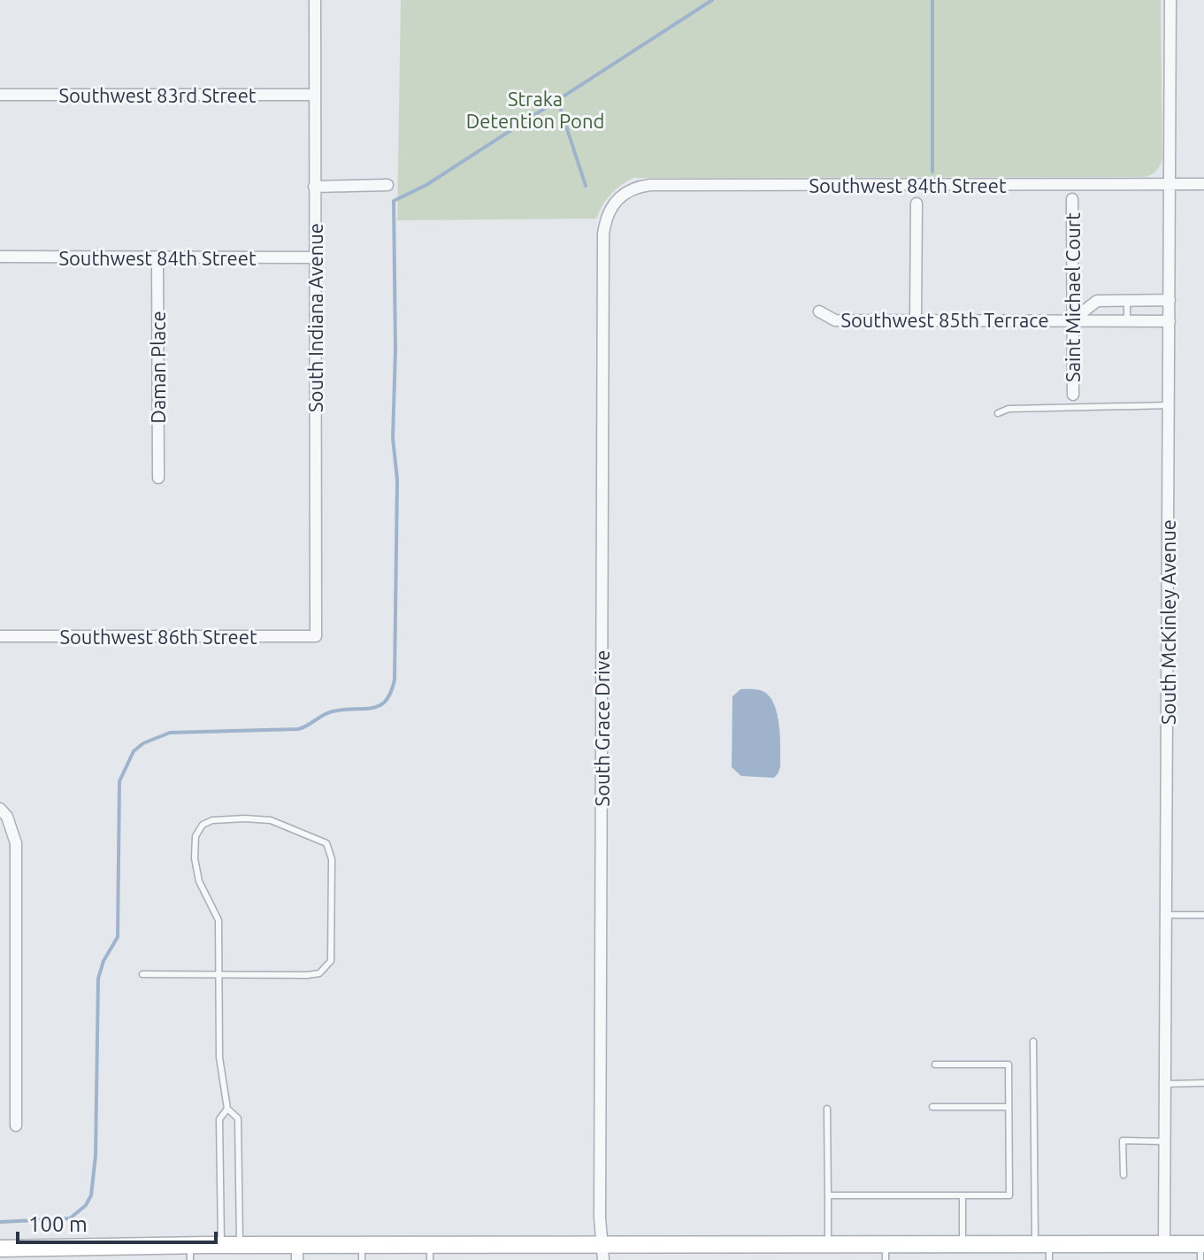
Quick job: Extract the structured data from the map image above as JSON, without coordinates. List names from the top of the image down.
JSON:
{
  "streets": {
    "street": [
      "Southwest 83rd Street",
      "Southwest 84th Street",
      "Saint Michael Court",
      "South Indiana Avenue",
      "Southwest 85th Terrace",
      "Daman Place",
      "South McKinley Avenue",
      "Southwest 86th Street",
      "South Grace Drive"
    ]
  },
  "crossings": [
    ["Southwest 83rd Street", "South Indiana Avenue"],
    ["Southwest 84th Street", "South Indiana Avenue"],
    ["Southwest 84th Street", "Daman Place"],
    ["Southwest 84th Street", "South McKinley Avenue"],
    ["Southwest 84th Street", "South Grace Drive"],
    ["Saint Michael Court", "Southwest 85th Terrace"],
    ["South Indiana Avenue", "Southwest 86th Street"],
    ["Southwest 85th Terrace", "South McKinley Avenue"]
  ],
  "parks": ["Straka Detention Pond"],
  "scale_bar": "100 m"
}
